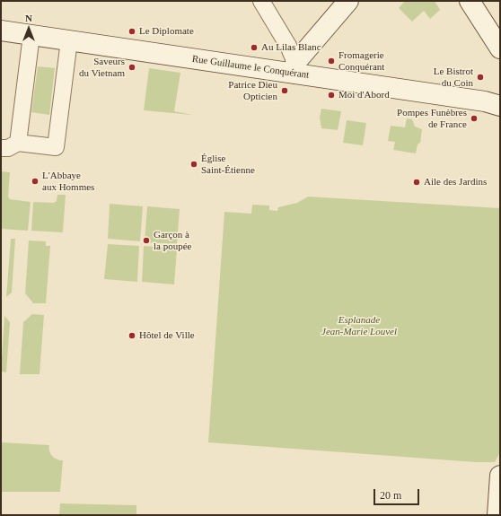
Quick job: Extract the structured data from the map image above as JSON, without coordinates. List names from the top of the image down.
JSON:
{
  "streets": {
    "main road": ["Rue Guillaume le Conquérant"]
  },
  "parks": ["Esplanade Jean-Marie Louvel"],
  "places": [
    "Le Diplomate",
    "Au Lilas Blanc",
    "Fromagerie Conquérant",
    "Saveurs du Vietnam",
    "Le Bistrot du Coin",
    "Patrice Dieu Opticien",
    "Moi d'Abord",
    "Pompes Funèbres de France",
    "Église Saint-Étienne",
    "L'Abbaye aux Hommes",
    "Aile des Jardins",
    "Garçon à la poupée",
    "Hôtel de Ville"
  ],
  "scale_bar": "20 m",
  "north": "top"
}
